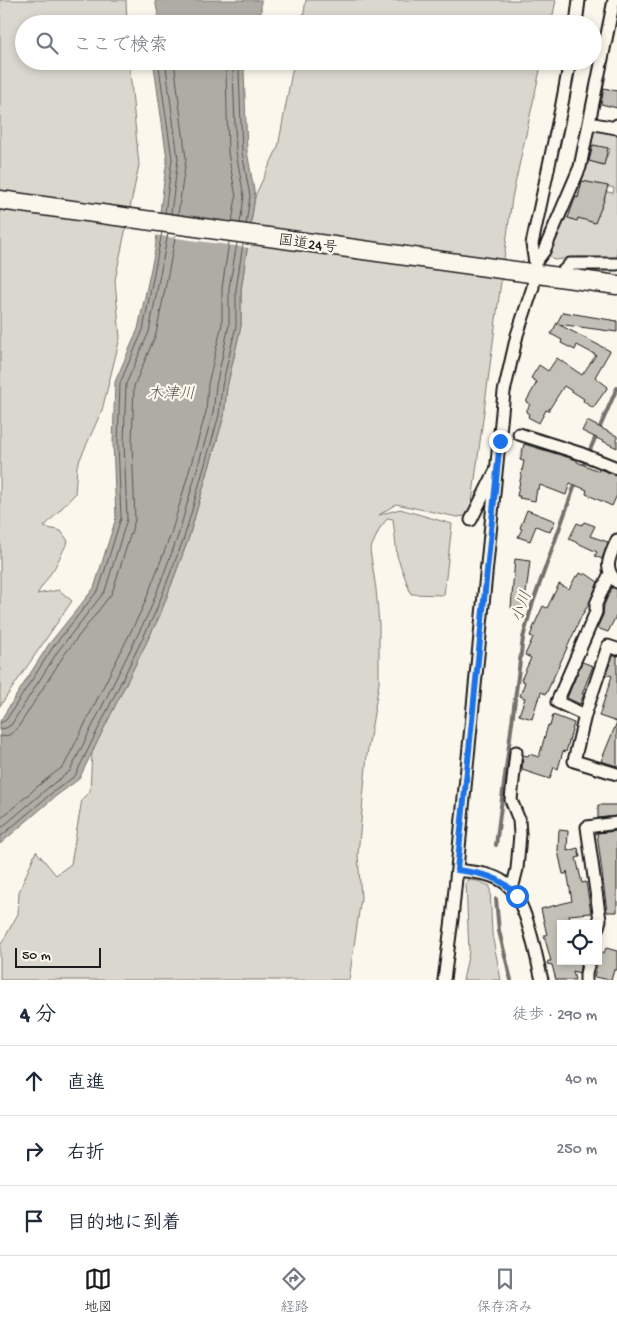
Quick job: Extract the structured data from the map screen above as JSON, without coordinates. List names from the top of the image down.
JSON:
{
  "streets": {
    "highway": ["国道24号"]
  },
  "water": ["木津川", "小川"],
  "scale_bar": "50 m",
  "page": {
    "search": "ここで検索",
    "scale": "50 m",
    "heading": ["4 分", "徒歩 · 290 m"],
    "list": [
      ["直進", "40 m"],
      ["右折", "250 m"],
      "目的地に到着"
    ],
    "nav": ["地図", "経路", "保存済み"]
  }
}
